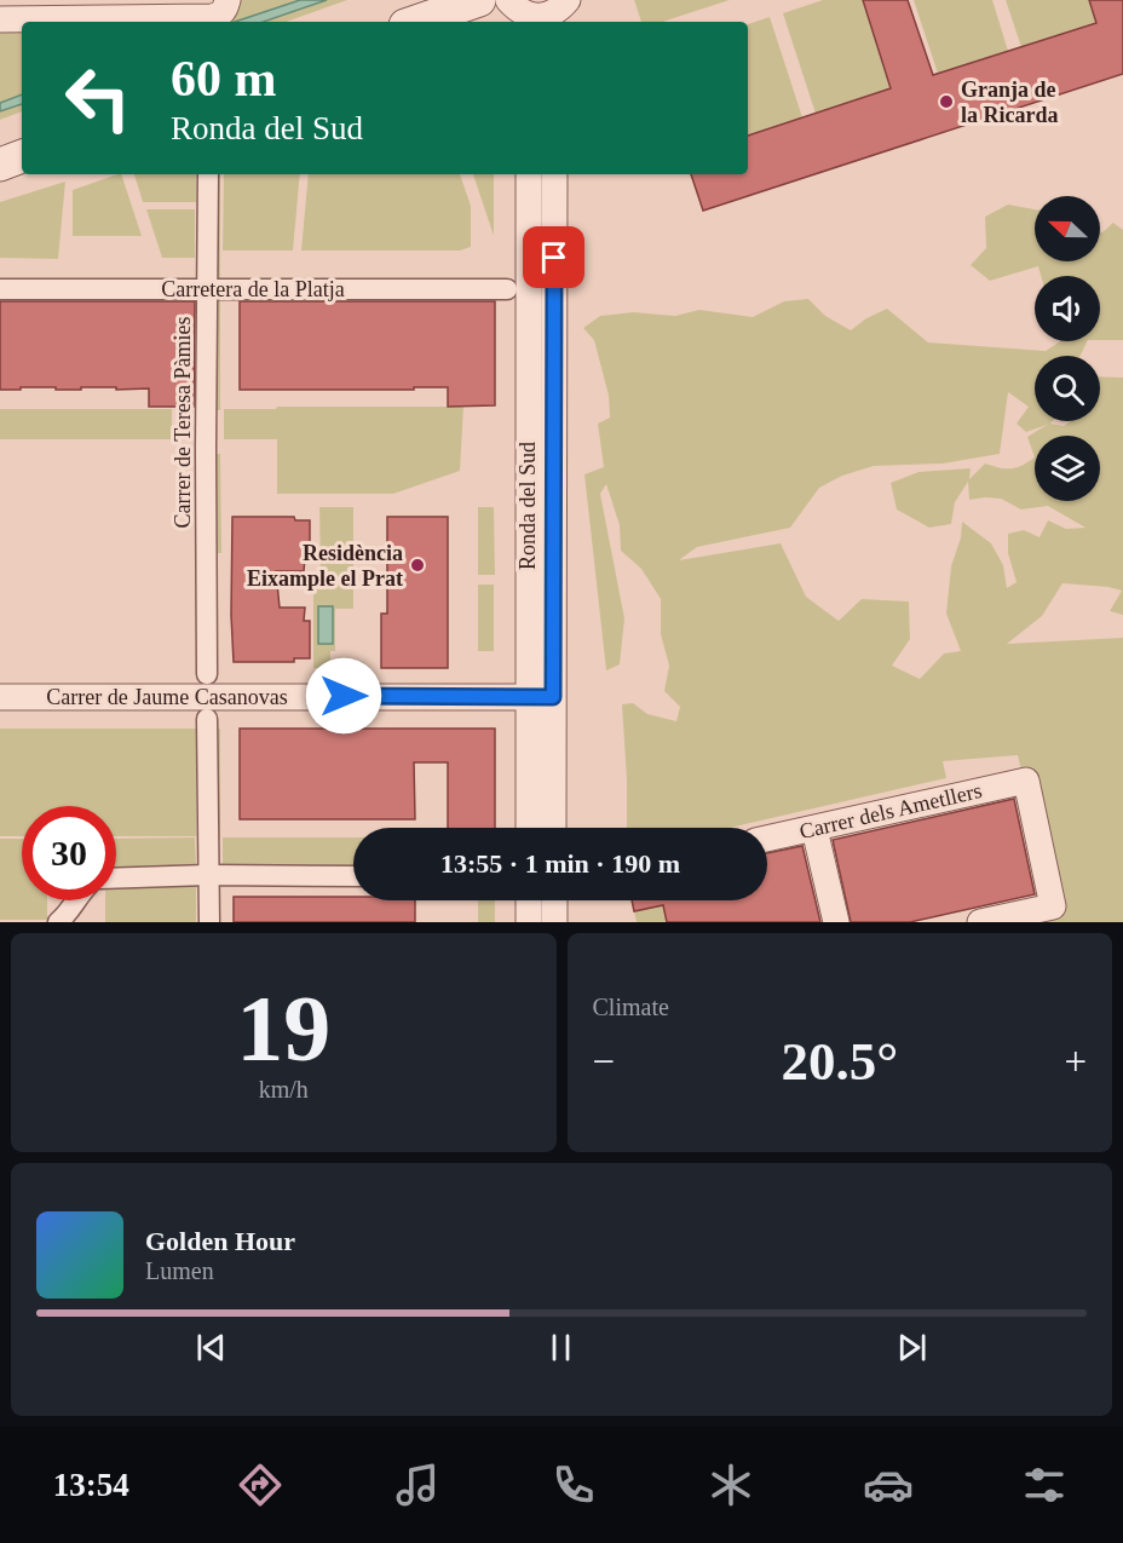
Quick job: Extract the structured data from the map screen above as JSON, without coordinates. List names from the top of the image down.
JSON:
{
  "streets": {
    "street": [
      "Carretera de la Platja",
      "Carrer de Teresa Pàmies",
      "Ronda del Sud",
      "Carrer de Jaume Casanovas",
      "Carrer dels Ametllers"
    ]
  },
  "crossings": [
    ["Carretera de la Platja", "Carrer de Teresa Pàmies"],
    ["Ronda del Sud", "Carrer de Jaume Casanovas"]
  ],
  "places": ["Granja de la Ricarda", "Residència Eixample el Prat"],
  "north": "left",
  "page": {
    "turn": ["60 m", "Ronda del Sud"],
    "limit": "30",
    "trip": "13:55 · 1 min · 190 m",
    "tile": [
      ["19", "km/h"],
      "Climate"
    ],
    "heat": ["−", "20.5°", "+"],
    "song": ["Golden Hour", "Lumen"],
    "tabs": "13:54"
  }
}
